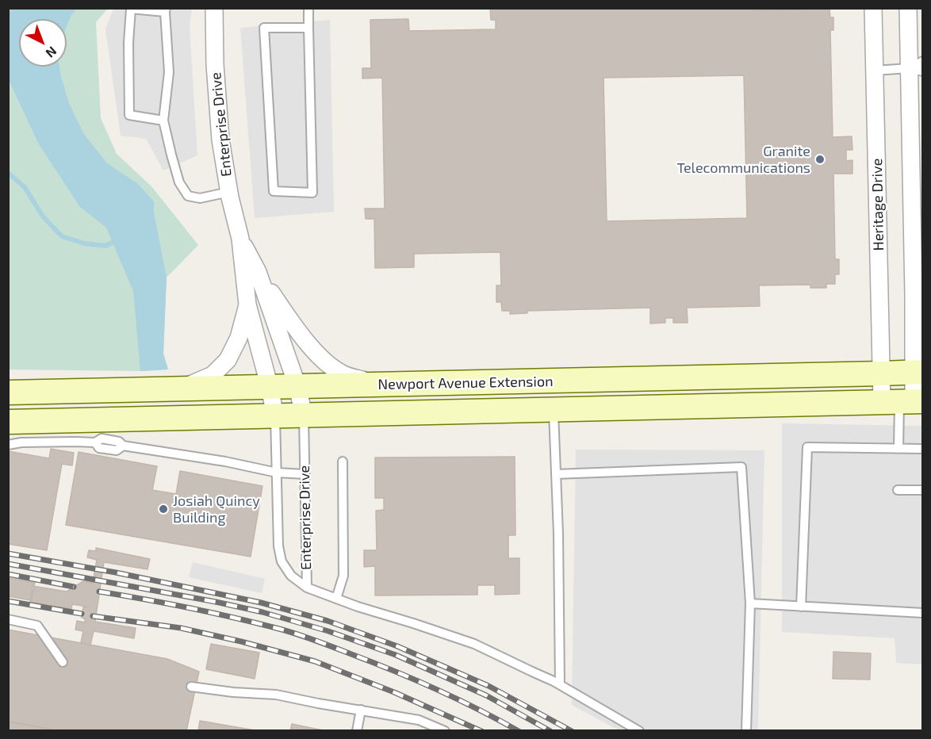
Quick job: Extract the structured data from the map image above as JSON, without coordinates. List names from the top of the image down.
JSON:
{
  "streets": {
    "main road": ["Newport Avenue Extension"],
    "street": ["Enterprise Drive", "Heritage Drive"]
  },
  "crossings": [
    ["Enterprise Drive", "Newport Avenue Extension"],
    ["Heritage Drive", "Newport Avenue Extension"]
  ],
  "places": ["Granite Telecommunications", "Josiah Quincy Building"],
  "north": "bottom right"
}
